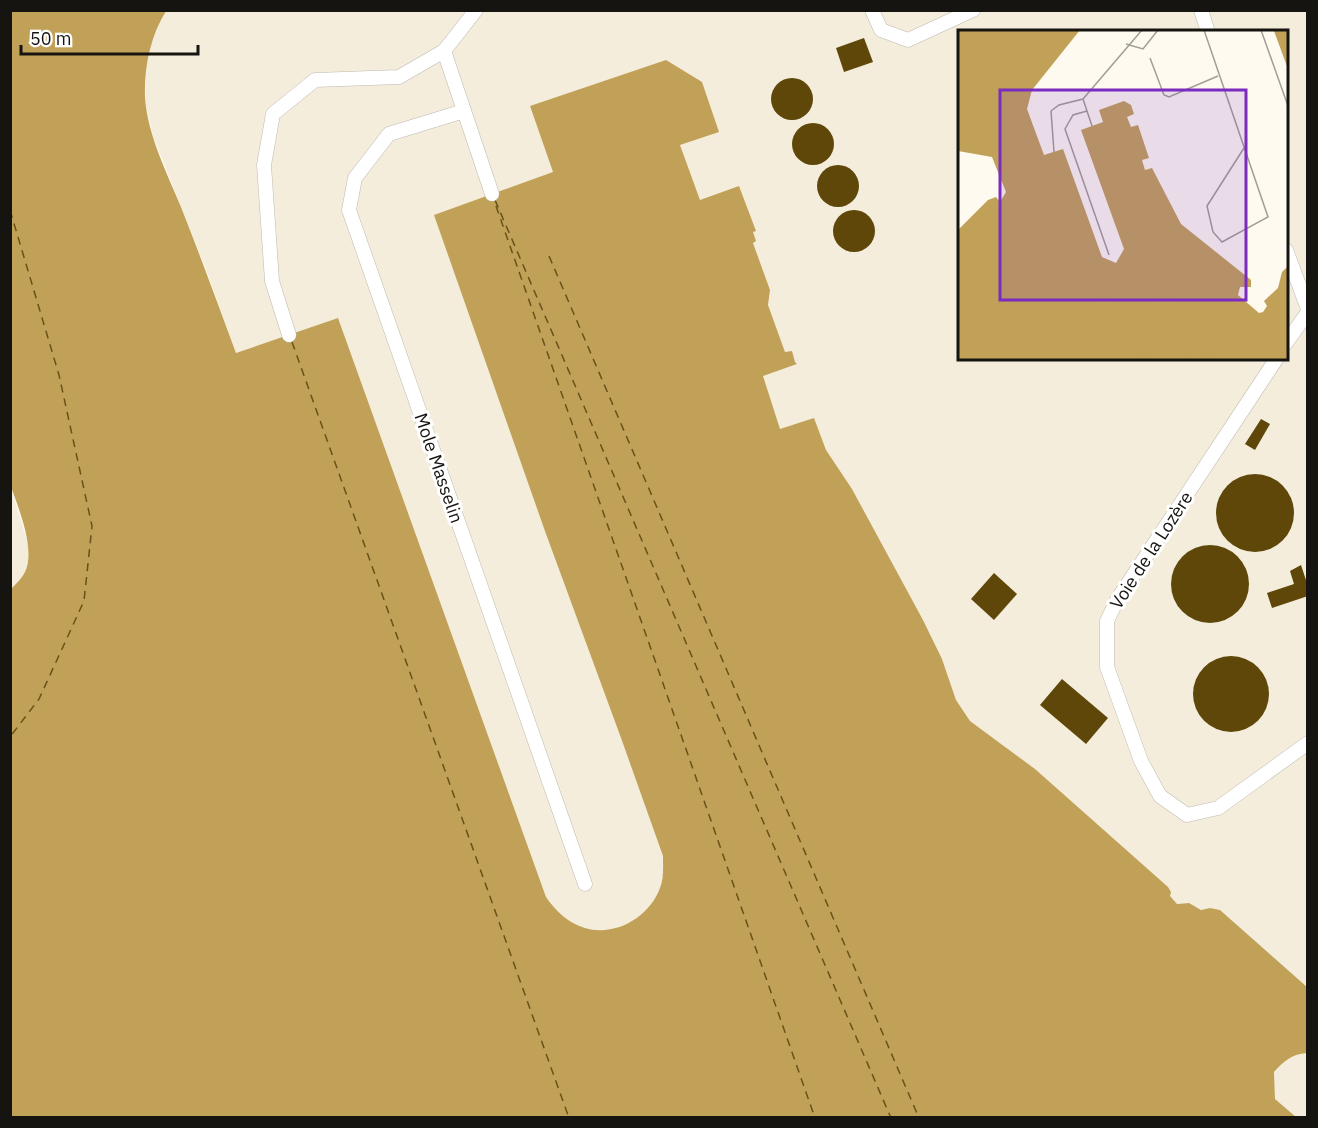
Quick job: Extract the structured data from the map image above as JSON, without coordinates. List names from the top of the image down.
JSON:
{
  "streets": {
    "lane": ["Mole Masselin", "Voie de la Lozère"]
  },
  "scale_bar": "50 m"
}
